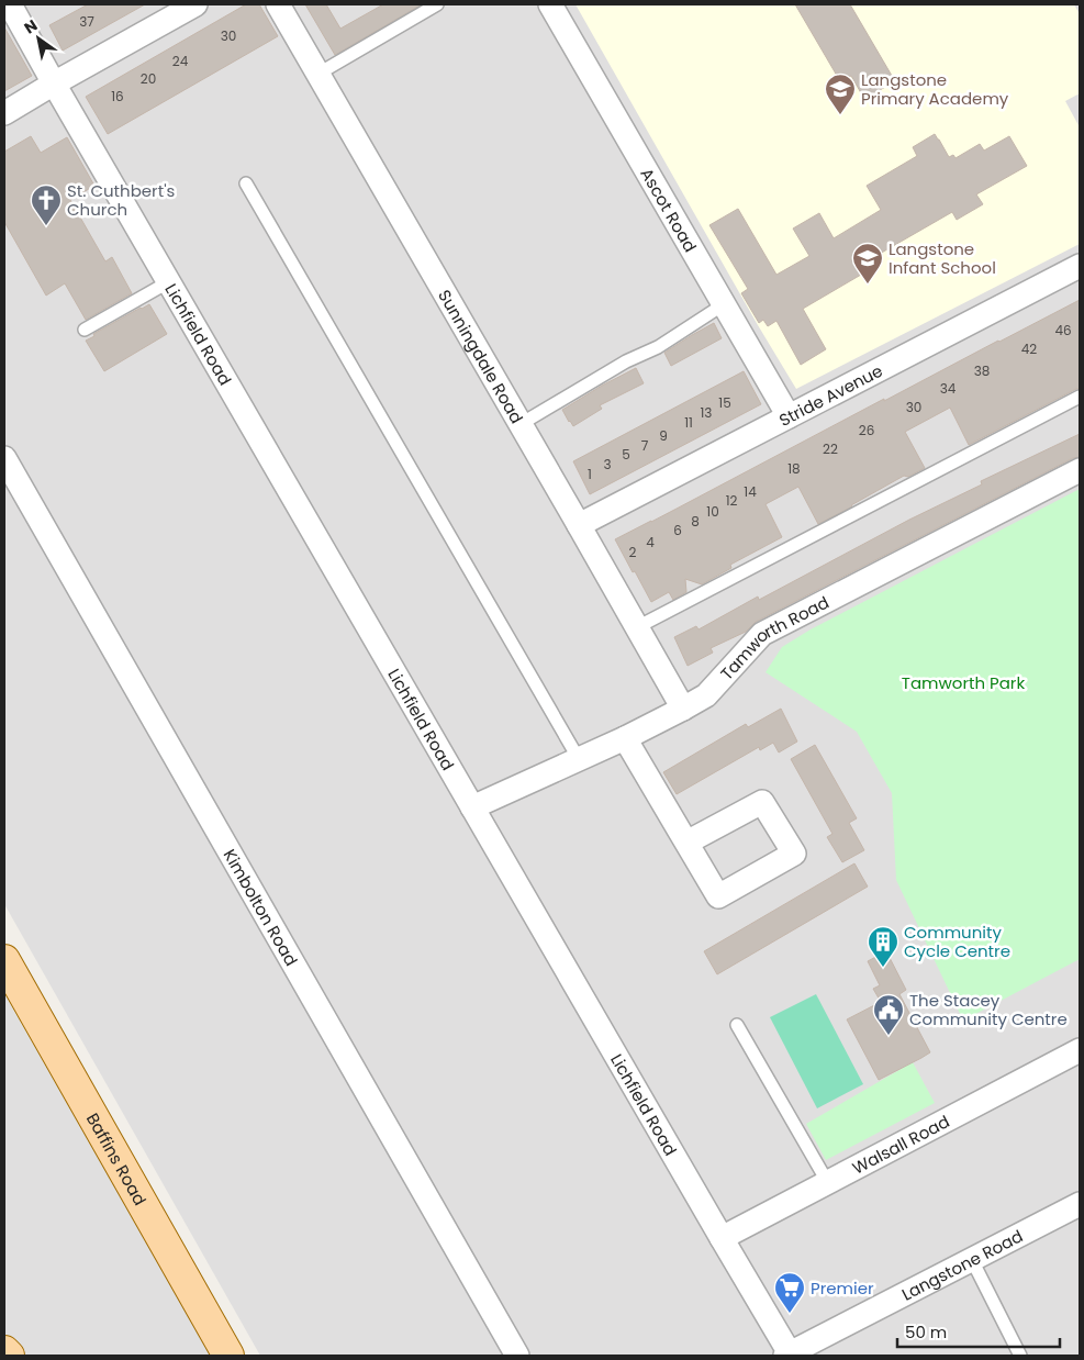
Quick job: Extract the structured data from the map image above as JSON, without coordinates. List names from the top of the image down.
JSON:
{
  "streets": {
    "main road": ["Baffins Road"],
    "street": [
      "Ascot Road",
      "Lichfield Road",
      "Sunningdale Road",
      "Stride Avenue",
      "Tamworth Road",
      "Kimbolton Road",
      "Walsall Road",
      "Langstone Road"
    ]
  },
  "crossings": [
    ["Ascot Road", "Stride Avenue"],
    ["Lichfield Road", "Tamworth Road"],
    ["Lichfield Road", "Walsall Road"],
    ["Lichfield Road", "Langstone Road"],
    ["Sunningdale Road", "Stride Avenue"],
    ["Sunningdale Road", "Tamworth Road"]
  ],
  "parks": ["Tamworth Park"],
  "places": {
    "school or university": ["Langstone Primary Academy", "Langstone Infant School"],
    "church": ["St. Cuthbert's Church"],
    "building": ["Community Cycle Centre"],
    "public building": ["The Stacey Community Centre"],
    "supermarket": ["Premier"]
  },
  "house_numbers": [
    "37",
    "30",
    "24",
    "20",
    "16",
    "46",
    "42",
    "38",
    "34",
    "15",
    "30",
    "13",
    "11",
    "26",
    "9",
    "7",
    "22",
    "5",
    "3",
    "18",
    "1",
    "14",
    "12",
    "10",
    "8",
    "6",
    "4",
    "2"
  ],
  "scale_bar": "50 m",
  "north": "top left"
}
